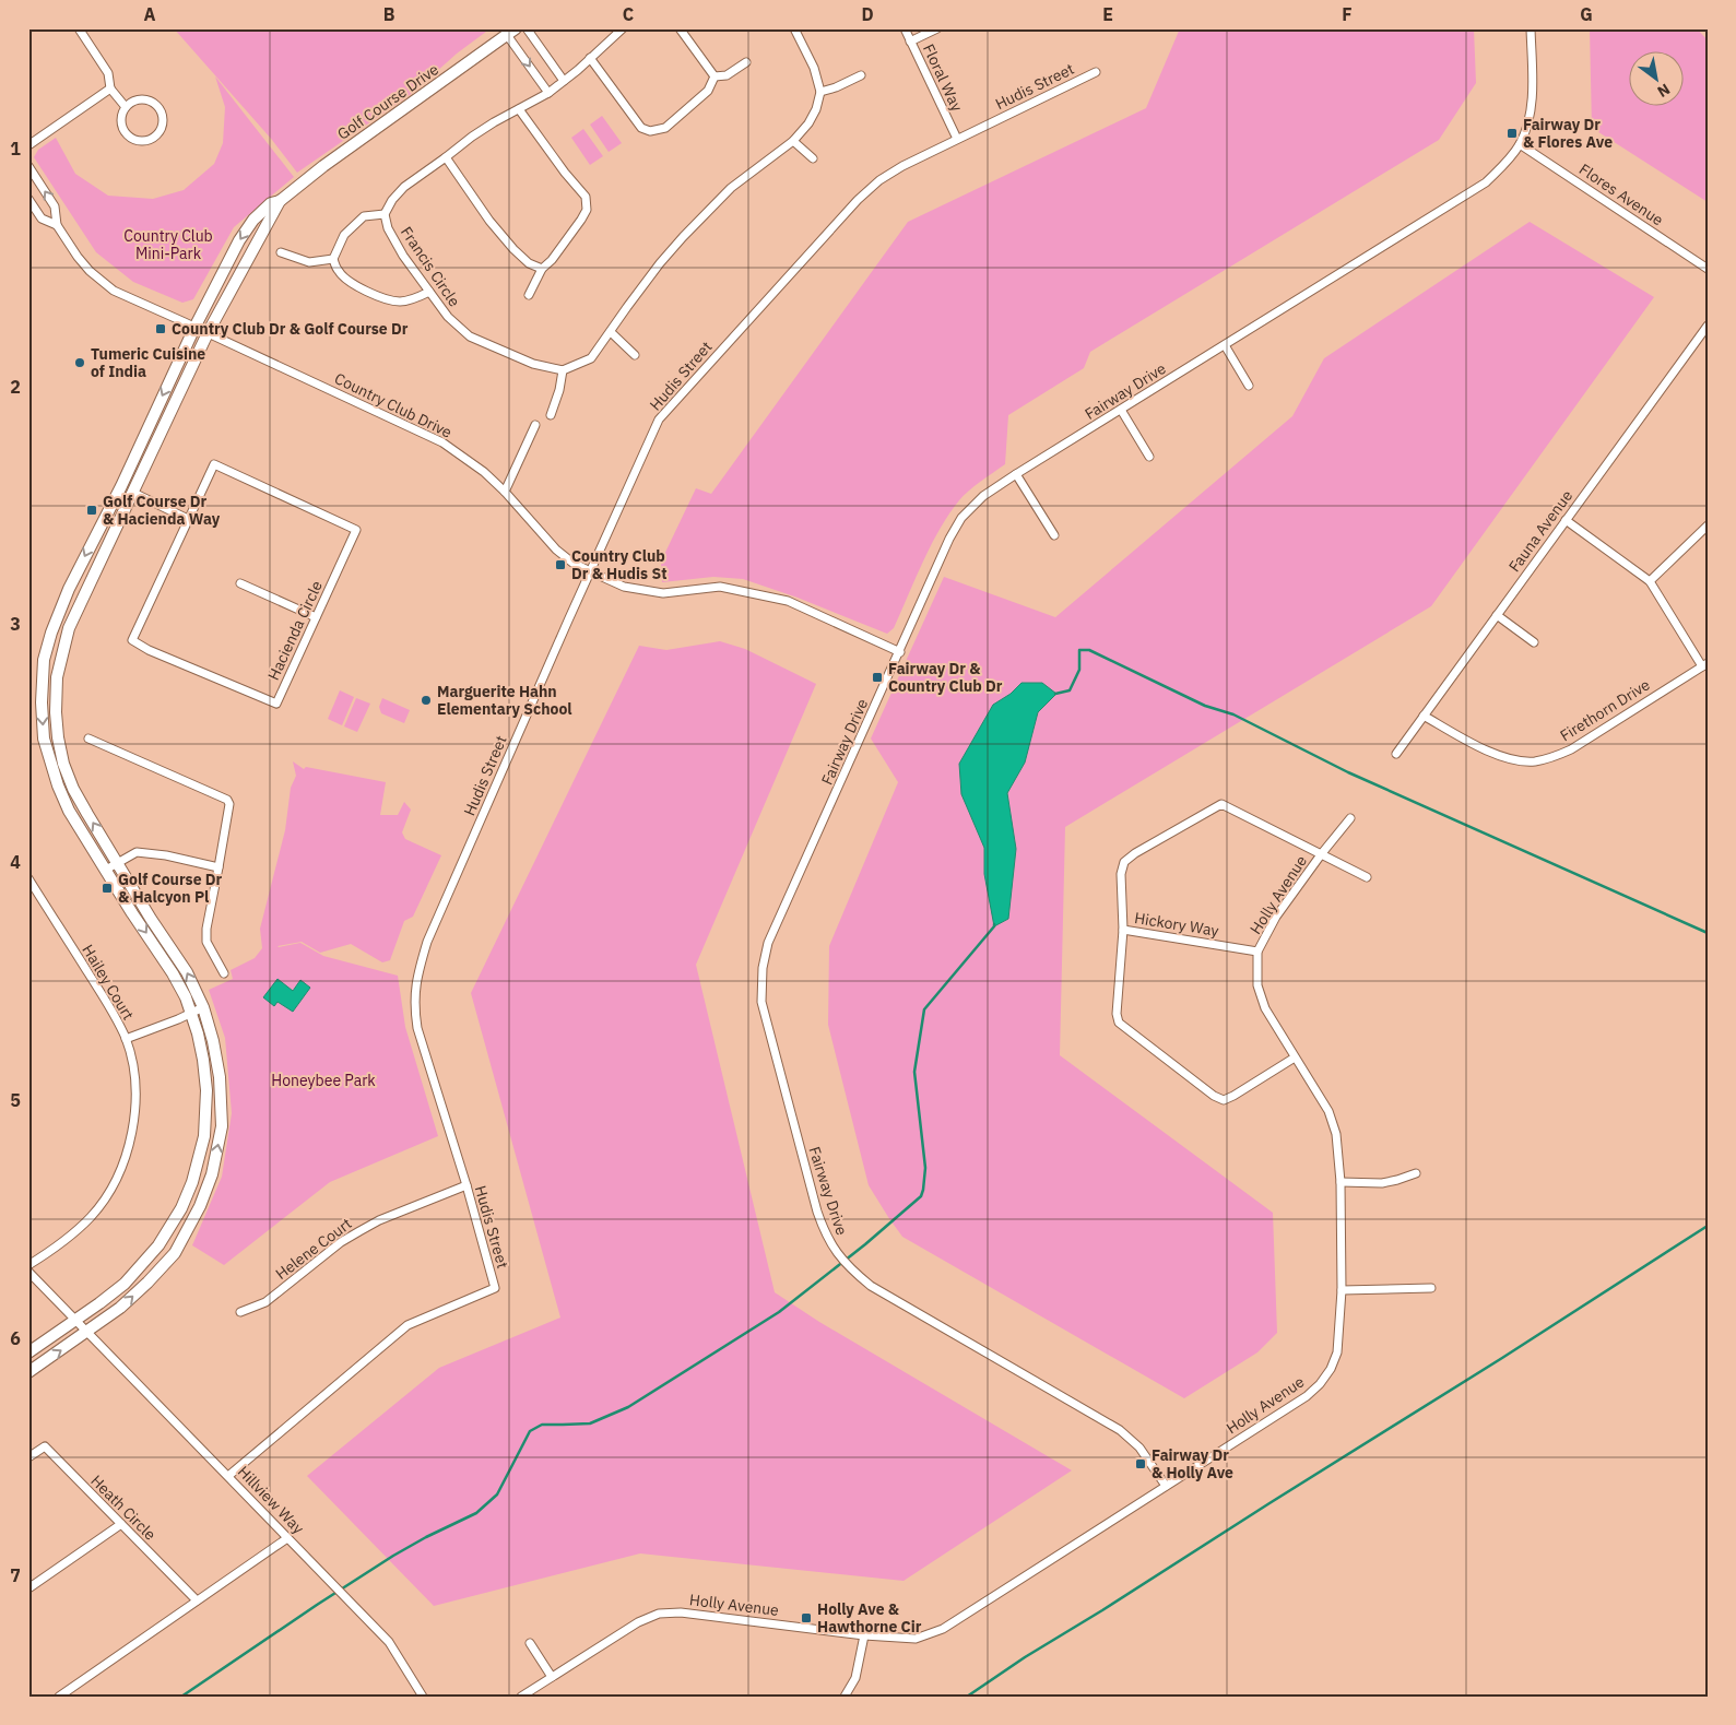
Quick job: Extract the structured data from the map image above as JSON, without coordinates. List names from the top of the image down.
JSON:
{
  "streets": {
    "street": [
      "Floral Way",
      "Hudis Street",
      "Golf Course Drive",
      "Flores Avenue",
      "Francis Circle",
      "Fairway Drive",
      "Country Club Drive",
      "Fauna Avenue",
      "Hacienda Circle",
      "Firethorn Drive",
      "Holly Avenue",
      "Hickory Way",
      "Hailey Court",
      "Helene Court",
      "Hillview Way",
      "Heath Circle"
    ]
  },
  "crossings": [
    ["Floral Way", "Hudis Street"],
    ["Hudis Street", "Country Club Drive"],
    ["Hudis Street", "Helene Court"],
    ["Hudis Street", "Hillview Way"],
    ["Golf Course Drive", "Country Club Drive"],
    ["Golf Course Drive", "Hillview Way"],
    ["Flores Avenue", "Fairway Drive"],
    ["Fairway Drive", "Country Club Drive"],
    ["Fairway Drive", "Holly Avenue"],
    ["Fauna Avenue", "Firethorn Drive"],
    ["Holly Avenue", "Hickory Way"]
  ],
  "parks": ["Country Club Mini-Park", "Honeybee Park"],
  "places": {
    "transit": [
      "Fairway Dr & Flores Ave",
      "Country Club Dr & Golf Course Dr",
      "Golf Course Dr & Hacienda Way",
      "Country Club Dr & Hudis St",
      "Fairway Dr & Country Club Dr",
      "Golf Course Dr & Halcyon Pl",
      "Fairway Dr & Holly Ave",
      "Holly Ave & Hawthorne Cir"
    ],
    "other": ["Tumeric Cuisine of India", "Marguerite Hahn Elementary School"]
  },
  "north": "bottom right",
  "grid": {
    "columns": [
      "A",
      "B",
      "C",
      "D",
      "E",
      "F",
      "G"
    ],
    "rows": [
      "1",
      "2",
      "3",
      "4",
      "5",
      "6",
      "7"
    ]
  }
}
